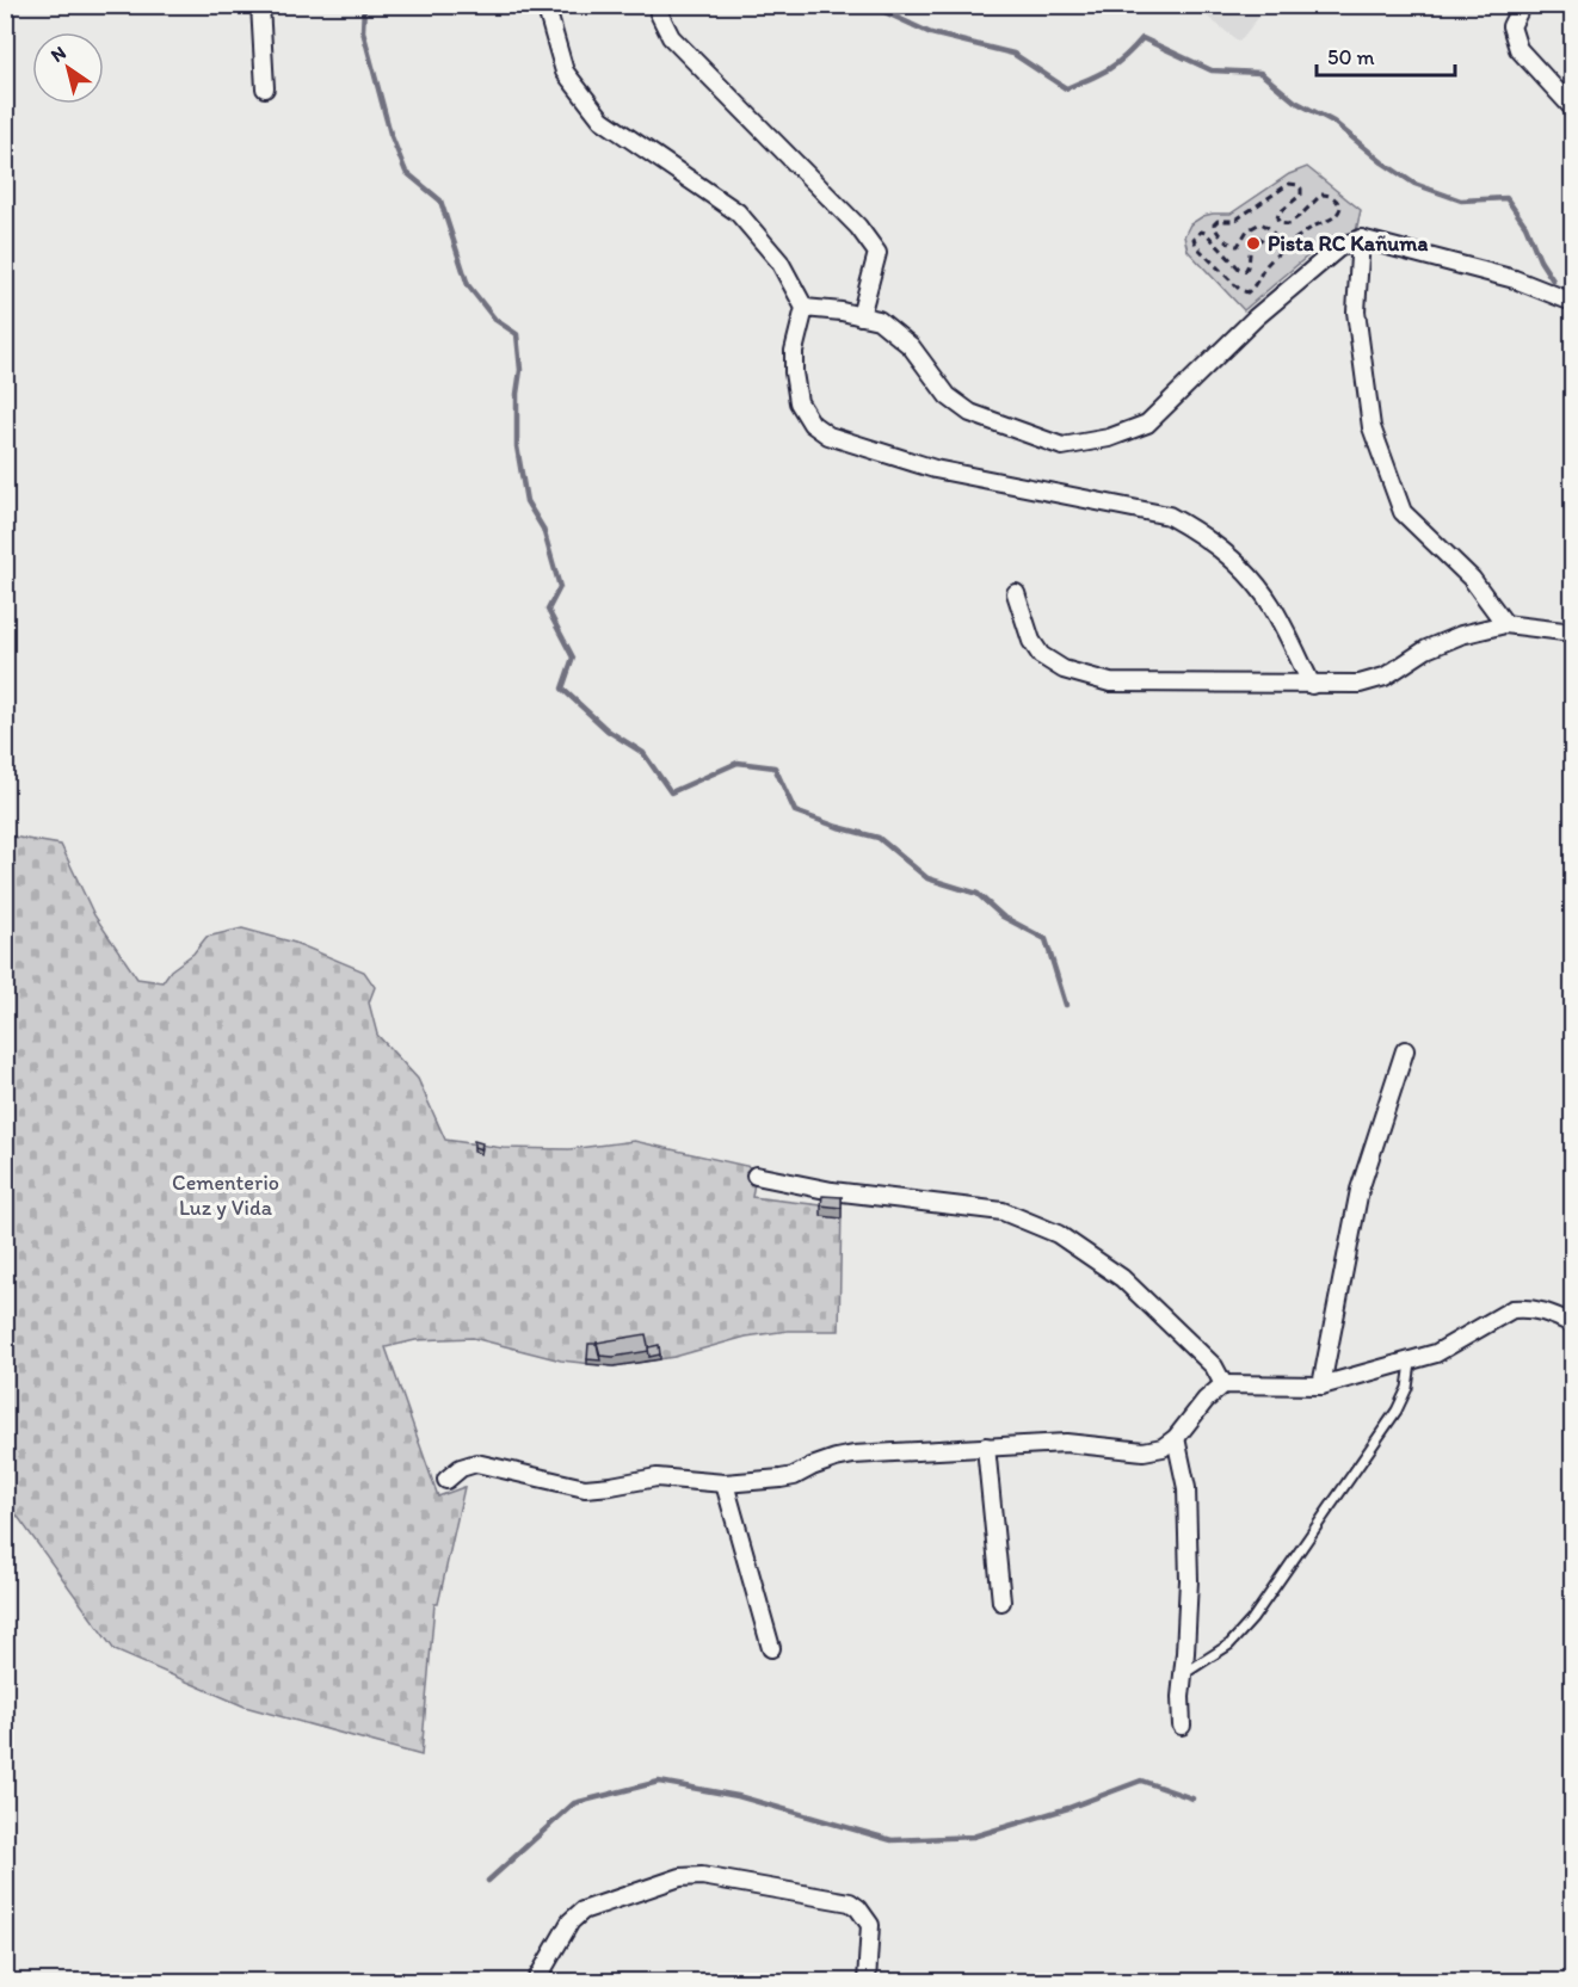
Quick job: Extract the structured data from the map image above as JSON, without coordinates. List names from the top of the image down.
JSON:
{
  "parks": ["Cementerio Luz y Vida"],
  "places": ["Pista RC Kañuma"],
  "scale_bar": "50 m",
  "north": "top left"
}
